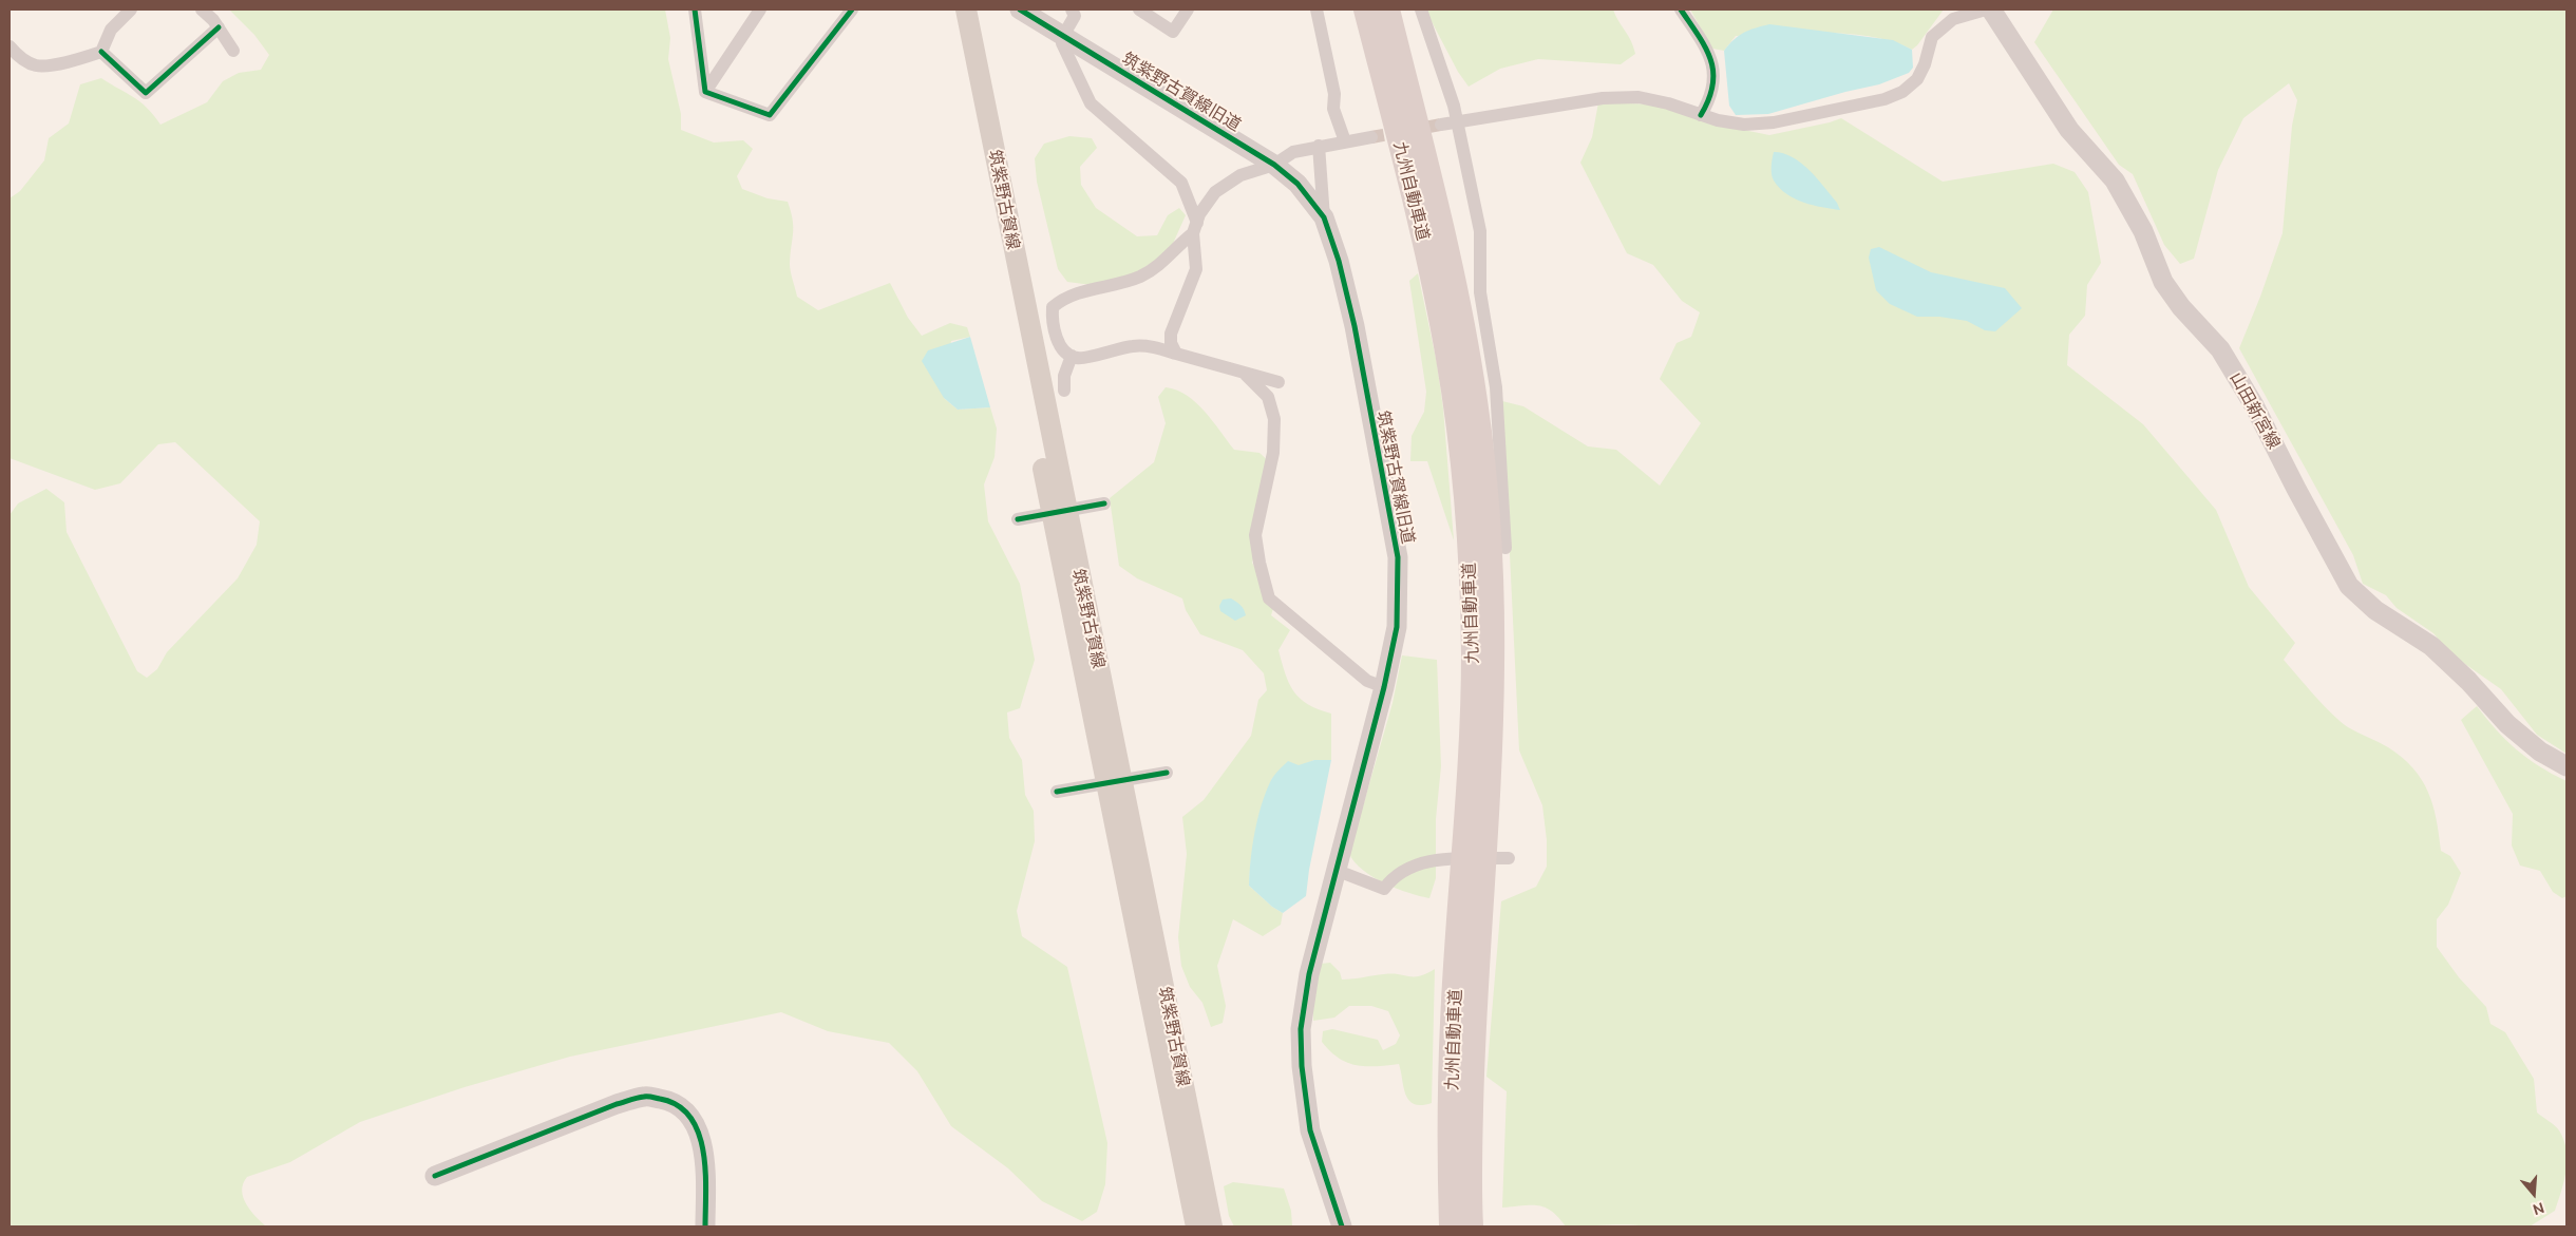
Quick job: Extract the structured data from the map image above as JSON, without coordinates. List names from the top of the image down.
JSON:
{
  "streets": {
    "highway": ["九州自動車道"],
    "main road": ["筑紫野古賀線"],
    "street": ["筑紫野古賀線旧道", "山田新宮線"]
  },
  "north": "bottom"
}
